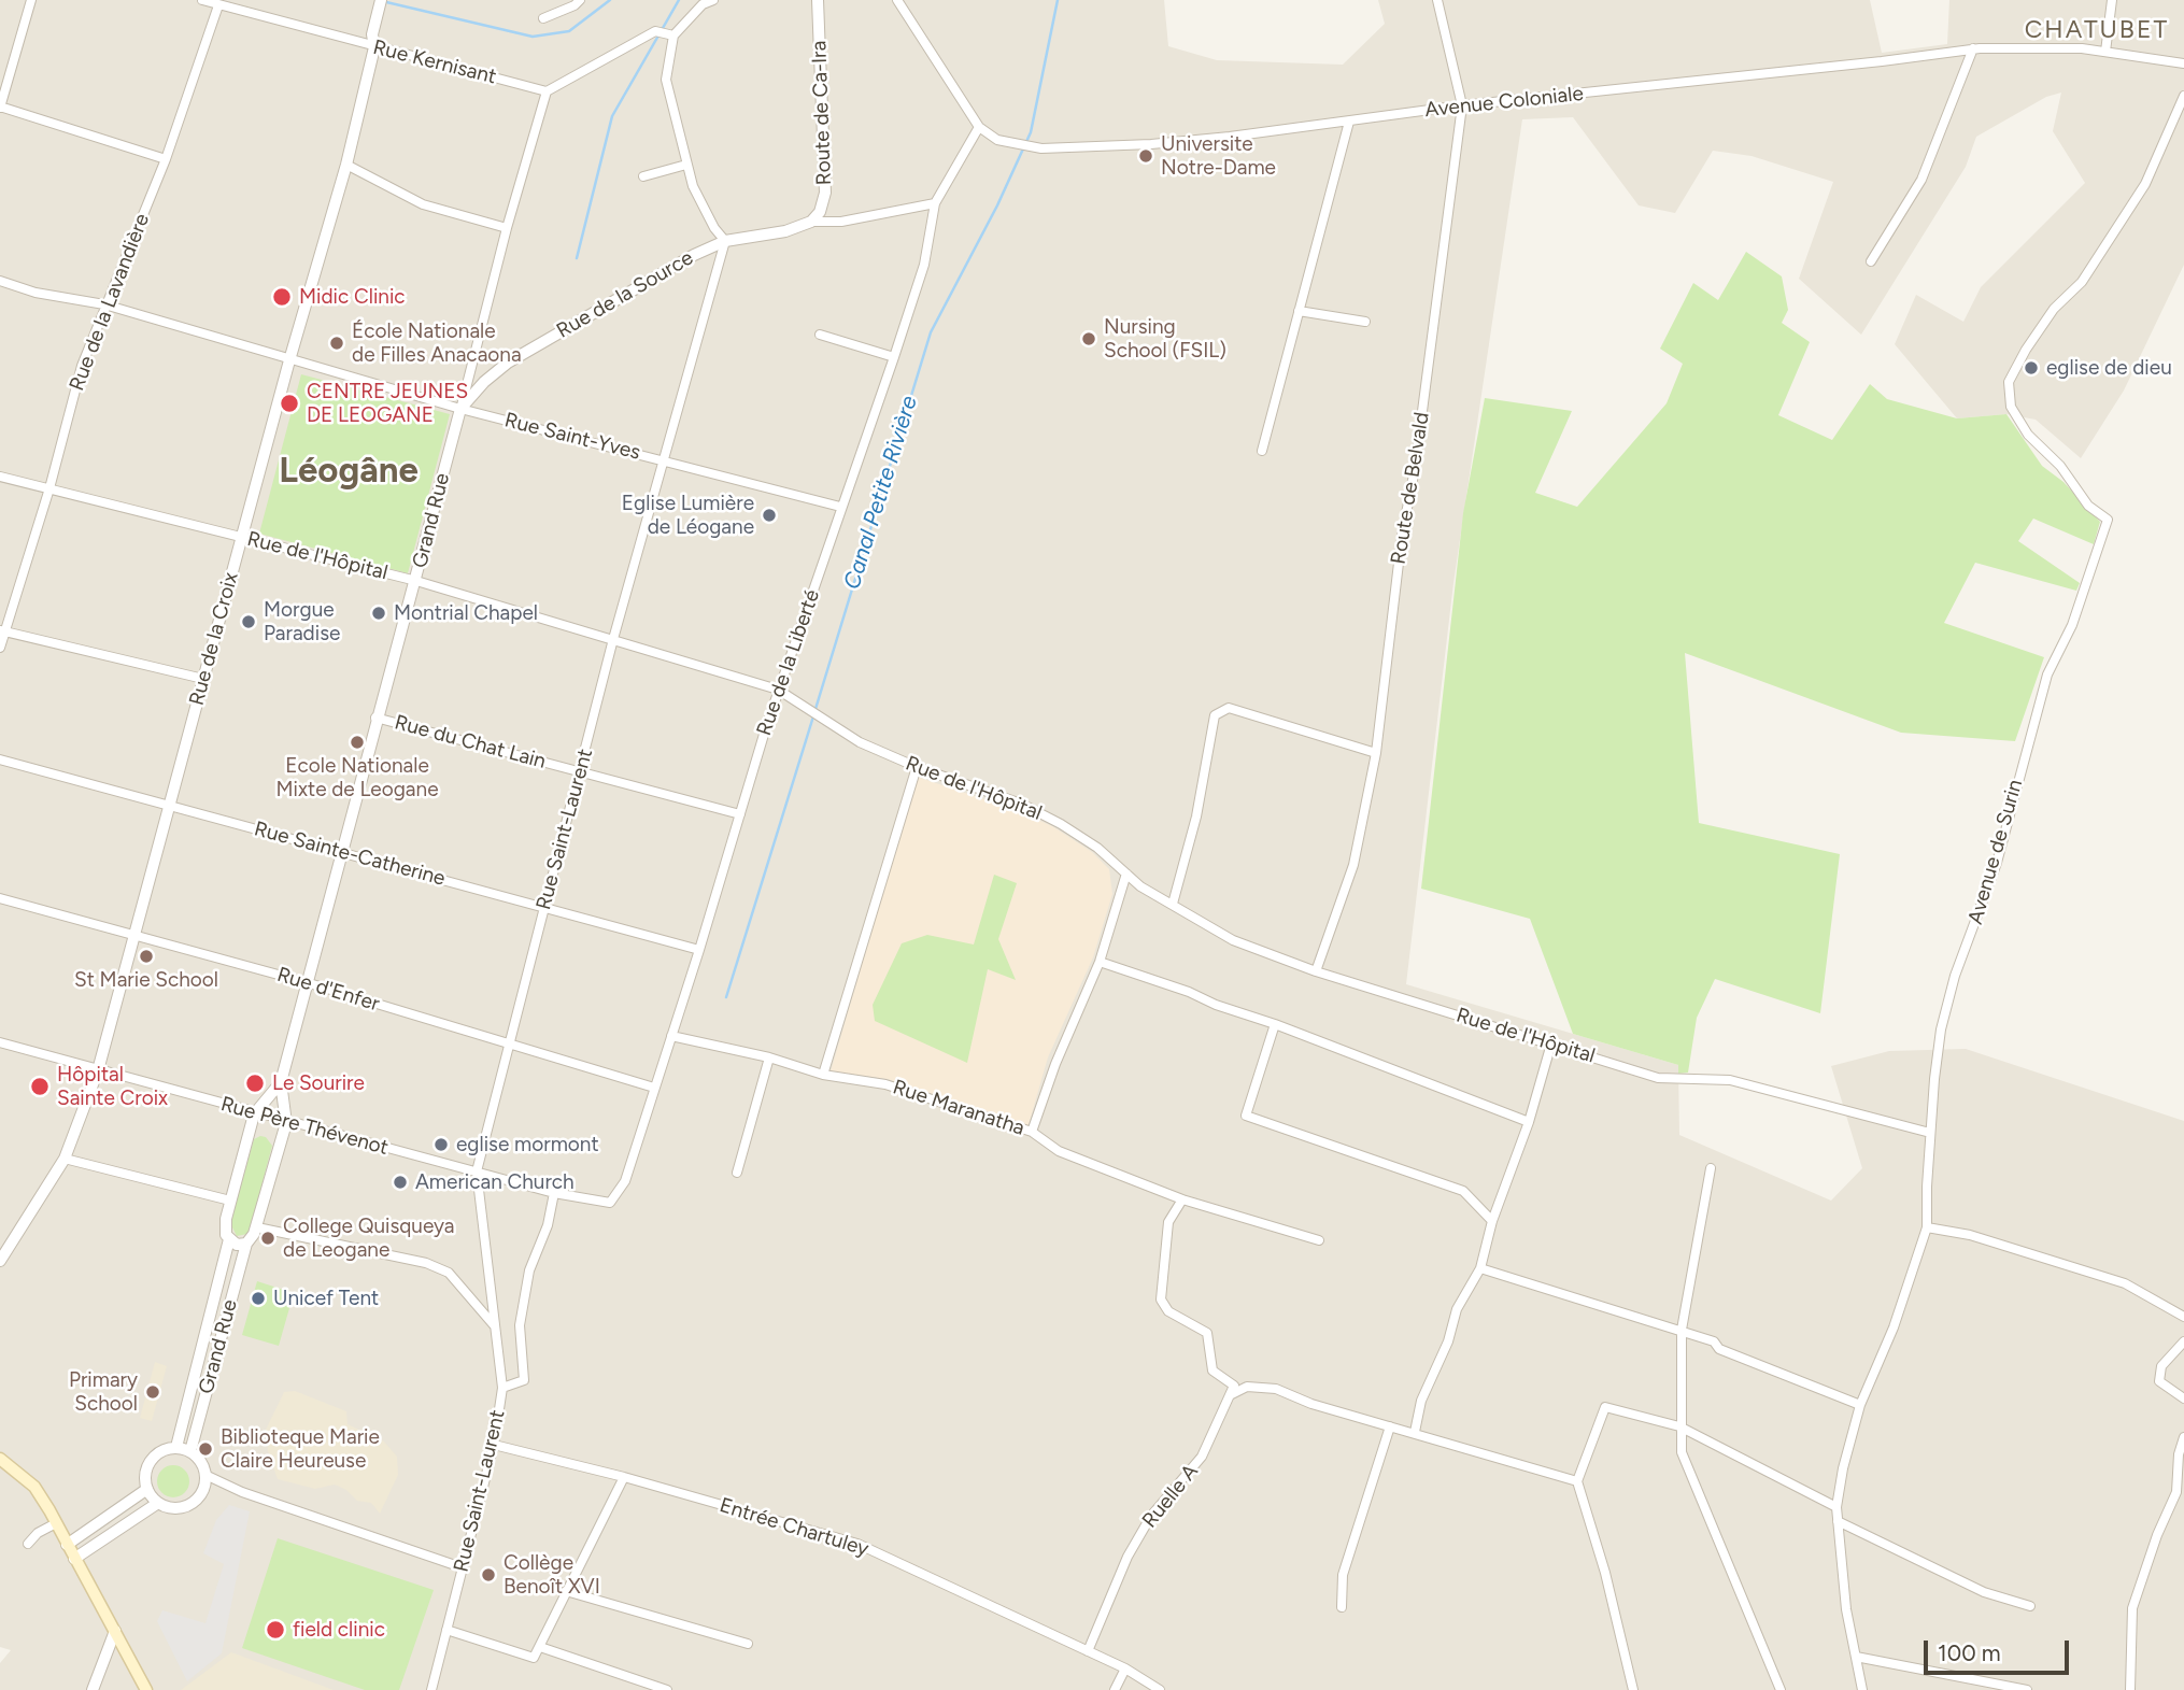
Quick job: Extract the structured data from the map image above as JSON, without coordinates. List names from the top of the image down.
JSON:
{
  "streets": {
    "street": [
      "Rue Kernisant",
      "Avenue Coloniale",
      "Route de Ca-Ira",
      "Rue de la Source",
      "Rue de la Lavandière",
      "Rue Saint-Yves",
      "Route de Belvald",
      "Grand Rue",
      "Rue de l'Hôpital",
      "Rue de la Croix",
      "Rue de la Liberté",
      "Rue du Chat Lain",
      "Rue Saint-Laurent",
      "Avenue de Surin",
      "Rue Sainte-Catherine",
      "Rue d'Enfer",
      "Rue Maranatha",
      "Rue Père Thévenot",
      "Ruelle A",
      "Entrée Chartuley"
    ]
  },
  "crossings": [
    ["Rue Kernisant", "Rue de la Lavandière"],
    ["Rue Kernisant", "Grand Rue"],
    ["Rue Kernisant", "Rue de la Croix"],
    ["Avenue Coloniale", "Route de Belvald"],
    ["Avenue Coloniale", "Rue de la Liberté"],
    ["Route de Ca-Ira", "Rue de la Source"],
    ["Rue de la Source", "Rue Saint-Yves"],
    ["Rue de la Source", "Grand Rue"],
    ["Rue de la Source", "Rue Saint-Laurent"],
    ["Rue de la Lavandière", "Rue Saint-Yves"],
    ["Rue de la Lavandière", "Rue de l'Hôpital"],
    ["Rue Saint-Yves", "Grand Rue"],
    ["Rue Saint-Yves", "Rue de la Croix"],
    ["Rue Saint-Yves", "Rue de la Liberté"],
    ["Rue Saint-Yves", "Rue Saint-Laurent"],
    ["Route de Belvald", "Rue de l'Hôpital"],
    ["Grand Rue", "Rue de l'Hôpital"],
    ["Grand Rue", "Rue du Chat Lain"],
    ["Grand Rue", "Rue Sainte-Catherine"],
    ["Grand Rue", "Rue d'Enfer"],
    ["Grand Rue", "Rue Père Thévenot"],
    ["Rue de l'Hôpital", "Rue de la Croix"],
    ["Rue de l'Hôpital", "Rue de la Liberté"],
    ["Rue de l'Hôpital", "Rue Saint-Laurent"],
    ["Rue de l'Hôpital", "Avenue de Surin"],
    ["Rue de la Croix", "Rue Sainte-Catherine"],
    ["Rue de la Croix", "Rue d'Enfer"],
    ["Rue de la Croix", "Rue Père Thévenot"],
    ["Rue de la Liberté", "Rue du Chat Lain"],
    ["Rue de la Liberté", "Rue Sainte-Catherine"],
    ["Rue de la Liberté", "Rue d'Enfer"],
    ["Rue de la Liberté", "Rue Maranatha"],
    ["Rue de la Liberté", "Rue Père Thévenot"],
    ["Rue du Chat Lain", "Rue Saint-Laurent"],
    ["Rue Saint-Laurent", "Rue Sainte-Catherine"],
    ["Rue Saint-Laurent", "Rue d'Enfer"],
    ["Rue Saint-Laurent", "Rue Père Thévenot"],
    ["Rue Saint-Laurent", "Entrée Chartuley"],
    ["Ruelle A", "Entrée Chartuley"]
  ],
  "districts": ["CHATUBET", "Léogâne"],
  "water": ["Canal Petite Rivière"],
  "places": [
    "Universite Notre-Dame",
    "Midic Clinic",
    "Nursing School (FSIL)",
    "École Nationale de Filles Anacaona",
    "eglise de dieu",
    "CENTRE JEUNES DE LEOGANE",
    "Eglise Lumière de Léogane",
    "Montrial Chapel",
    "Morgue Paradise",
    "Ecole Nationale Mixte de Leogane",
    "St Marie School",
    "Le Sourire",
    "Hôpital Sainte Croix",
    "eglise mormont",
    "American Church",
    "College Quisqueya de Leogane",
    "Unicef Tent",
    "Primary School",
    "Biblioteque Marie Claire Heureuse",
    "Collège Benoît XVI",
    "field clinic"
  ],
  "scale_bar": "100 m"
}
